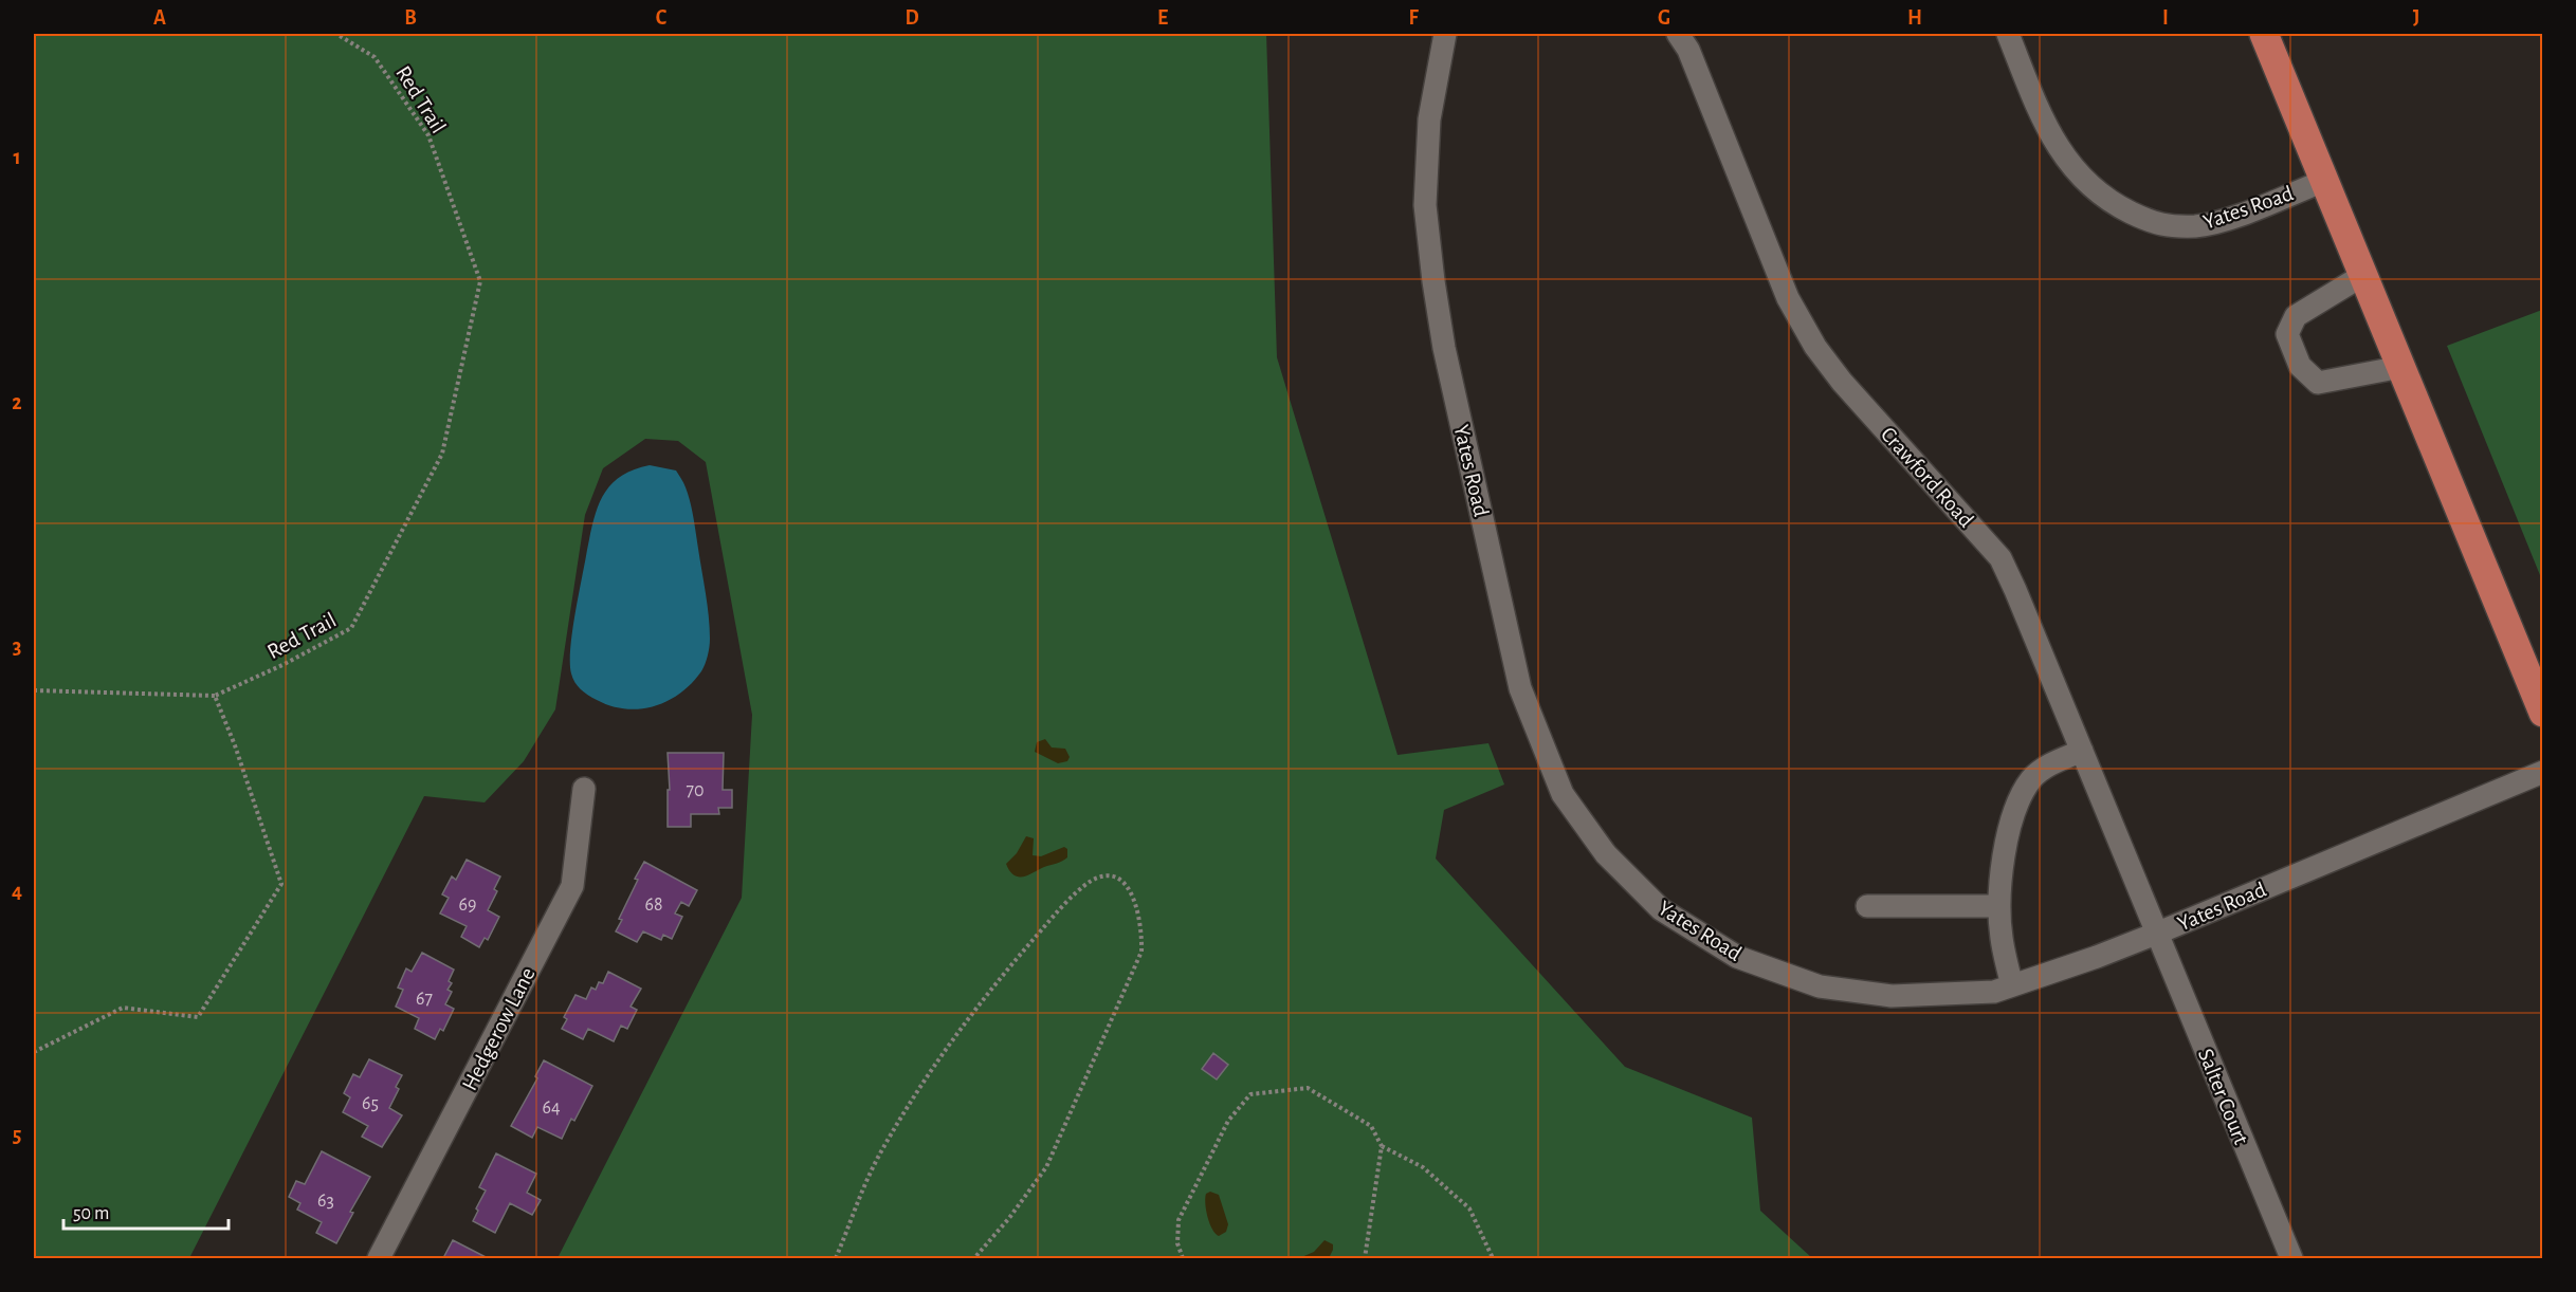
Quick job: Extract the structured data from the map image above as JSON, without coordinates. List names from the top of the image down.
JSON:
{
  "streets": {
    "street": [
      "Yates Road",
      "Crawford Road",
      "Hedgerow Lane",
      "Salter Court"
    ],
    "path": ["Red Trail"]
  },
  "crossings": [
    ["Yates Road", "Crawford Road"],
    ["Yates Road", "Salter Court"],
    ["Crawford Road", "Salter Court"]
  ],
  "house_numbers": [
    "70",
    "69",
    "68",
    "67",
    "65",
    "64",
    "63"
  ],
  "scale_bar": "50 m",
  "grid": {
    "columns": [
      "A",
      "B",
      "C",
      "D",
      "E",
      "F",
      "G",
      "H",
      "I",
      "J"
    ],
    "rows": [
      "1",
      "2",
      "3",
      "4",
      "5"
    ]
  }
}
